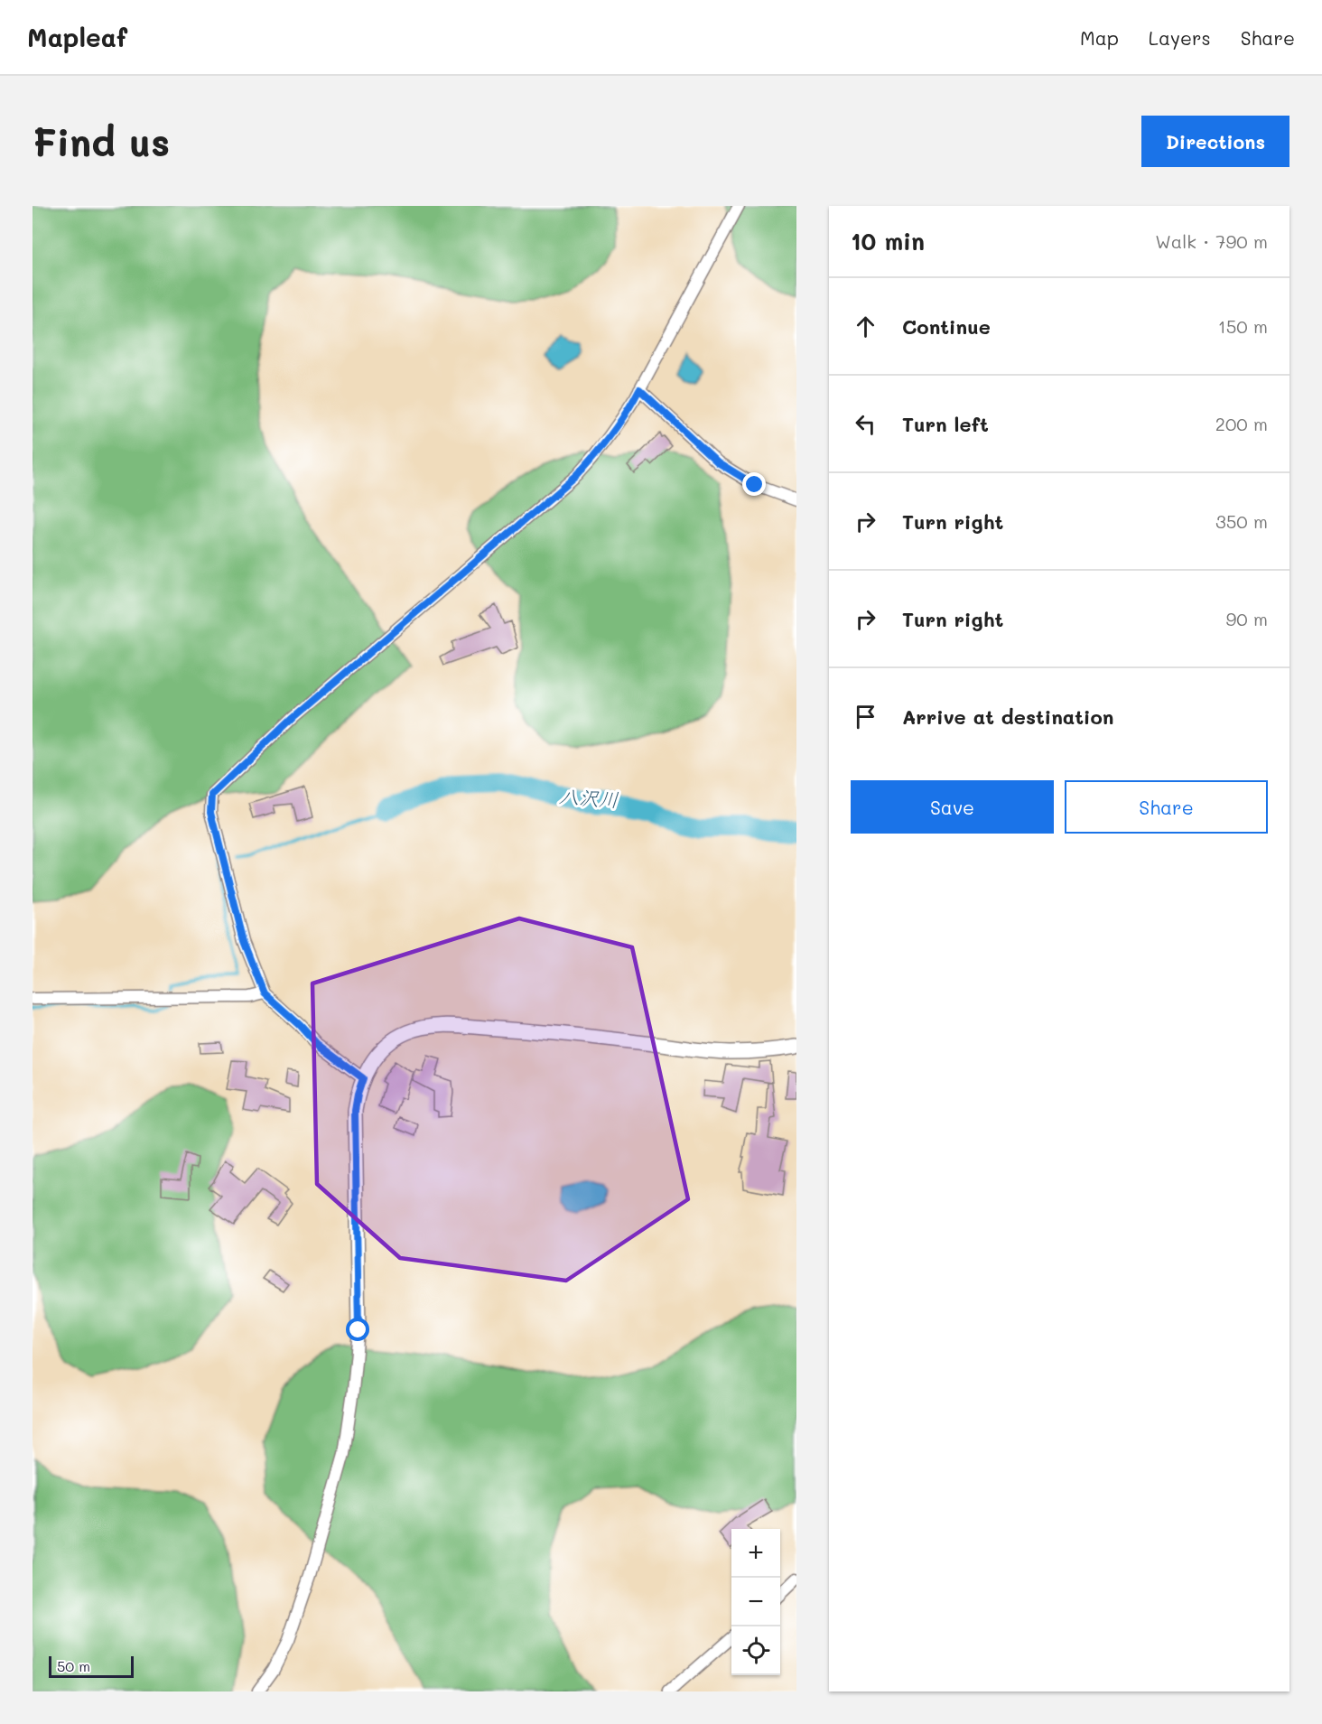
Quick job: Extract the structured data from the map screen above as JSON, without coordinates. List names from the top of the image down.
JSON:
{
  "water": ["八沢川"],
  "scale_bar": "50 m",
  "page": {
    "header": "Mapleaf",
    "nav": ["Map", "Layers", "Share"],
    "buttons": [
      "Directions",
      ["Save", "Share"]
    ],
    "title": "Find us",
    "heading": ["10 min", "Walk · 790 m"],
    "list": [
      ["Continue", "150 m"],
      ["Turn left", "200 m"],
      ["Turn right", "350 m"],
      ["Turn right", "90 m"],
      "Arrive at destination"
    ],
    "map_buttons": ["+", "−"],
    "scale": "50 m"
  }
}
